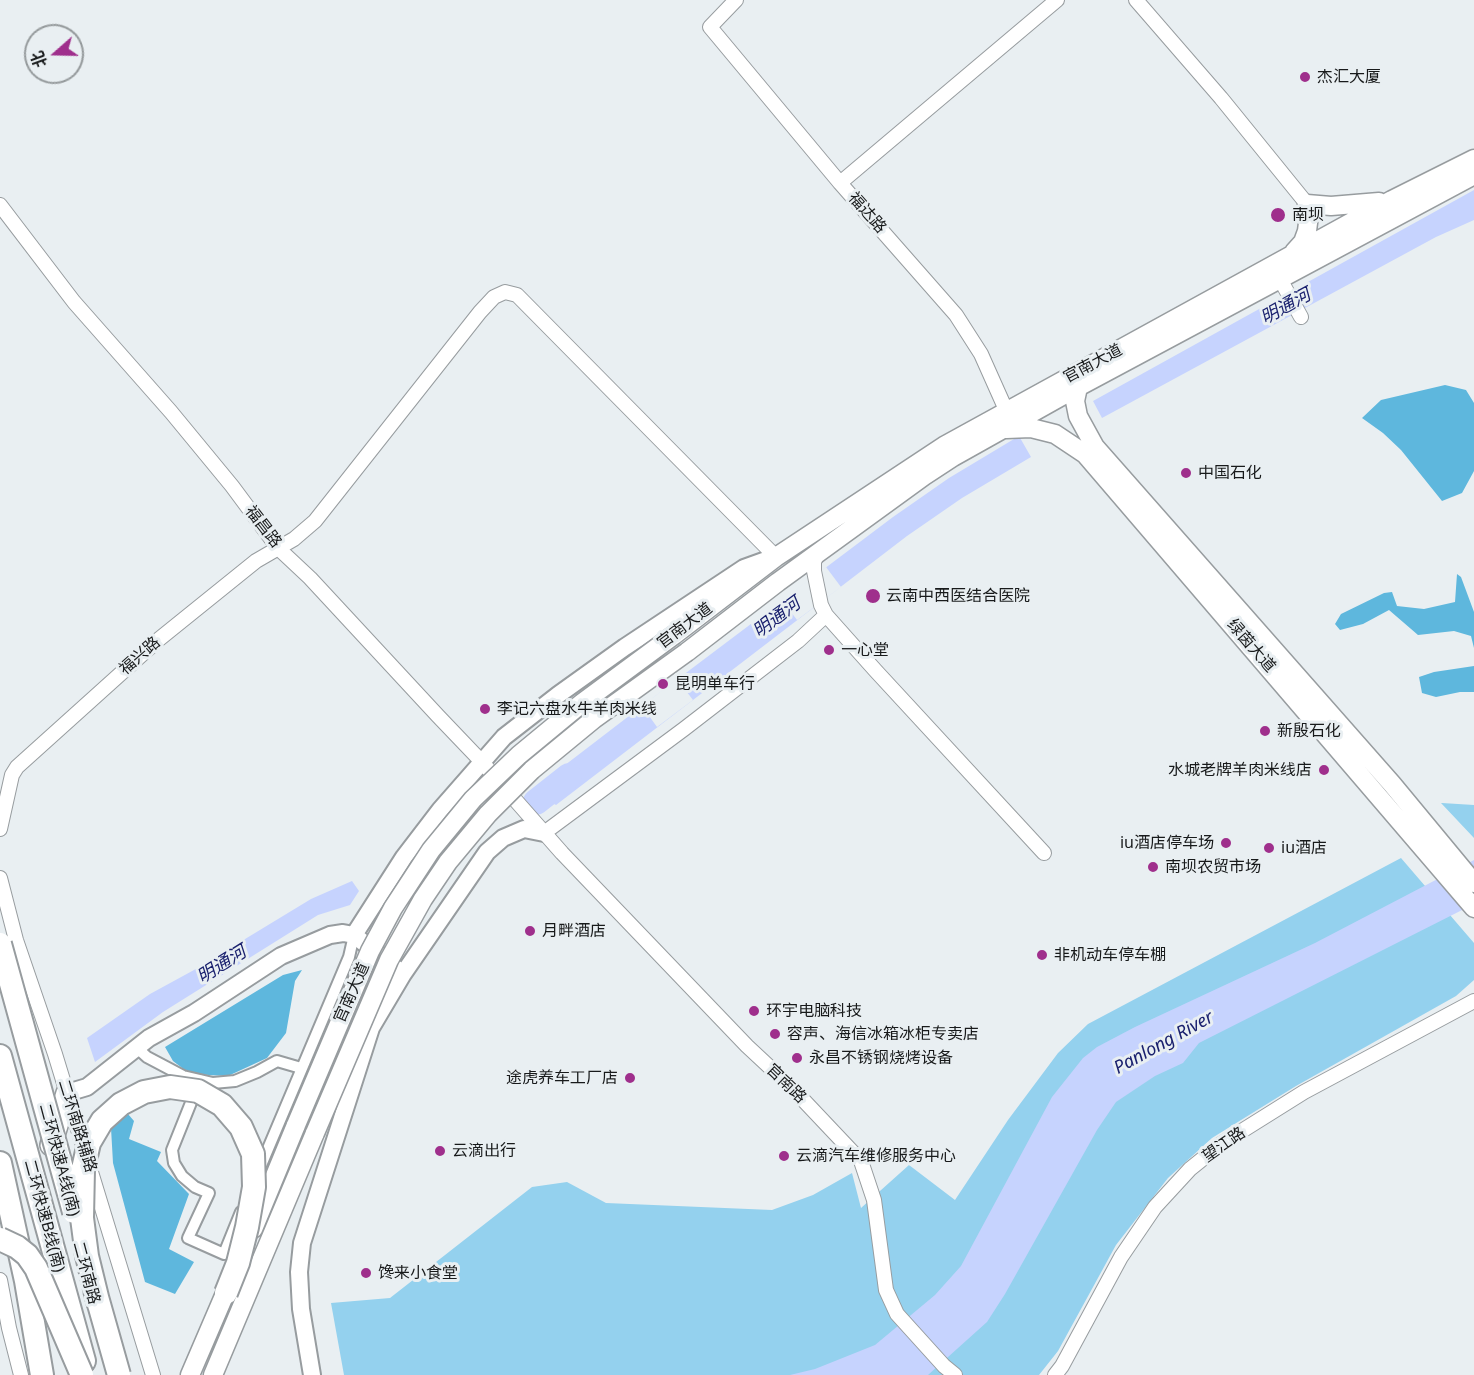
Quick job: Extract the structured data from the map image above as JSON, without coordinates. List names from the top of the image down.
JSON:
{
  "streets": {
    "highway": ["二环快速A线(南)", "二环快速B线(南)"],
    "main road": ["官南大道", "绿茵大道", "二环南路"],
    "street": [
      "福达路",
      "福昌路",
      "福兴路",
      "官南路",
      "二环南路辅路",
      "望江路"
    ]
  },
  "crossings": [
    ["福达路", "官南大道"],
    ["官南大道", "绿茵大道"],
    ["官南大道", "福兴路"],
    ["福昌路", "福兴路"],
    ["福昌路", "官南路"],
    ["二环快速B线(南)", "二环南路"]
  ],
  "water": ["明通河", "Panlong River"],
  "places": [
    "杰汇大厦",
    "南坝",
    "中国石化",
    "云南中西医结合医院",
    "一心堂",
    "昆明单车行",
    "李记六盘水牛羊肉米线",
    "新殷石化",
    "水城老牌羊肉米线店",
    "iu酒店停车场",
    "iu酒店",
    "南坝农贸市场",
    "月畔酒店",
    "非机动车停车棚",
    "环宇电脑科技",
    "容声、海信冰箱冰柜专卖店",
    "永昌不锈钢烧烤设备",
    "途虎养车工厂店",
    "云滴出行",
    "云滴汽车维修服务中心",
    "馋来小食堂"
  ],
  "north": "left"
}
